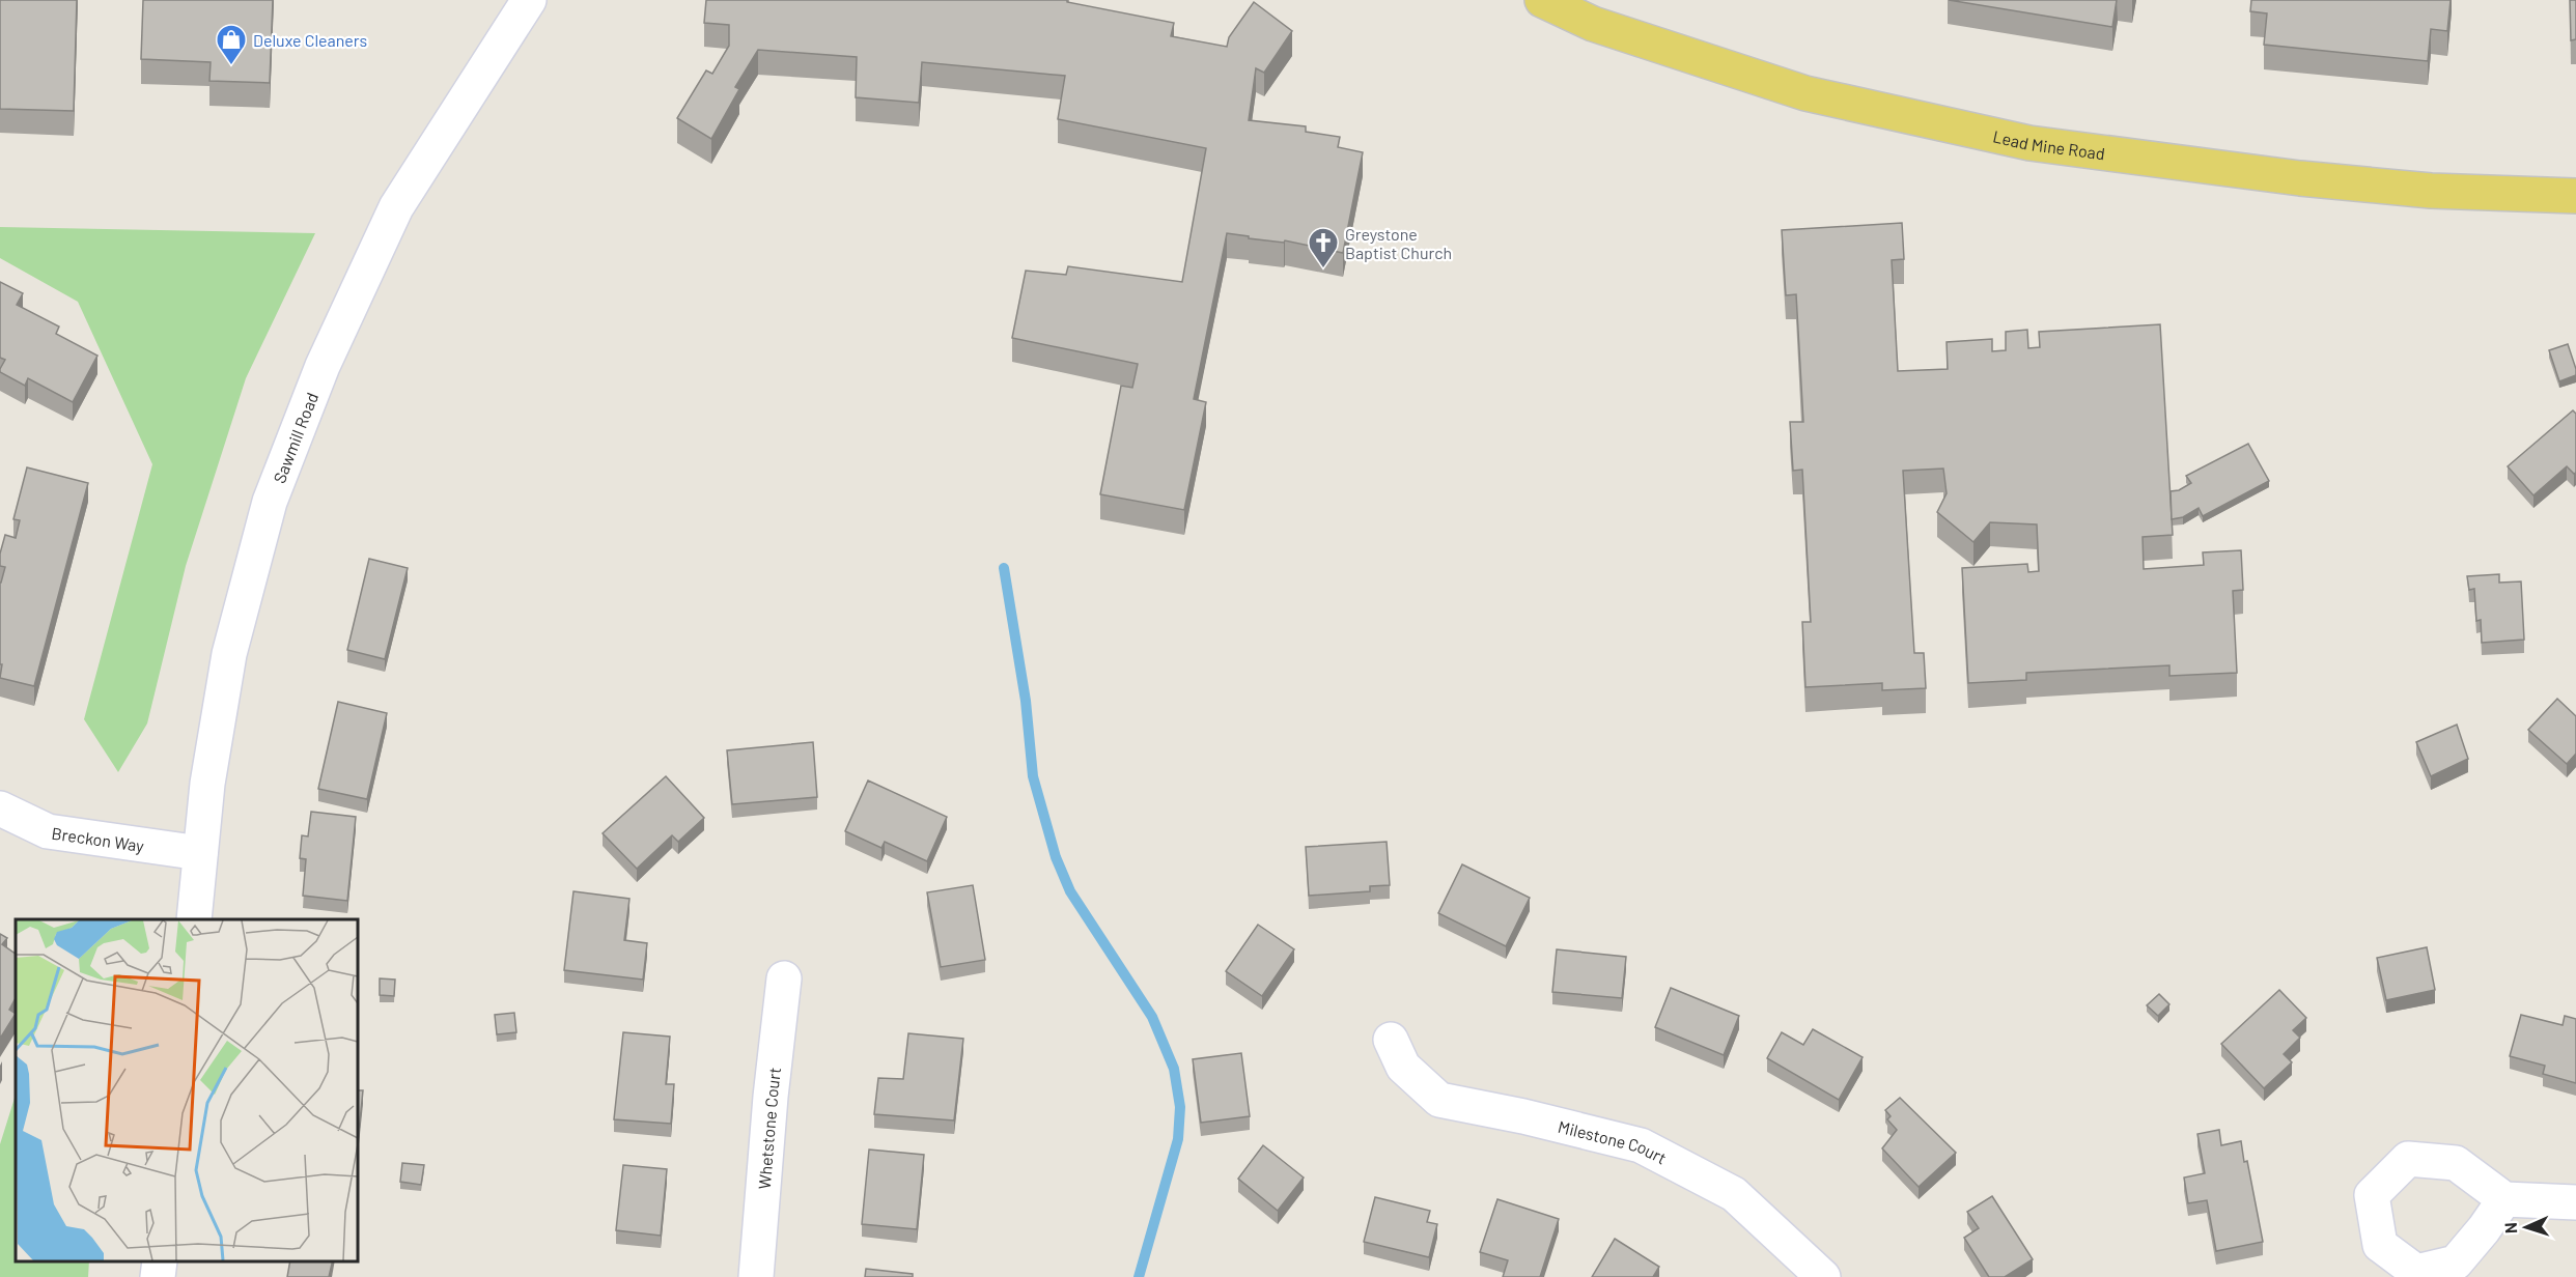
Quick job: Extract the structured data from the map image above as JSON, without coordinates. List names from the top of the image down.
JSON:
{
  "streets": {
    "main road": ["Lead Mine Road"],
    "street": [
      "Sawmill Road",
      "Breckon Way",
      "Whetstone Court",
      "Milestone Court"
    ]
  },
  "crossings": [
    ["Sawmill Road", "Breckon Way"]
  ],
  "places": {
    "shop": ["Deluxe Cleaners"],
    "church": ["Greystone Baptist Church"]
  },
  "north": "left"
}
